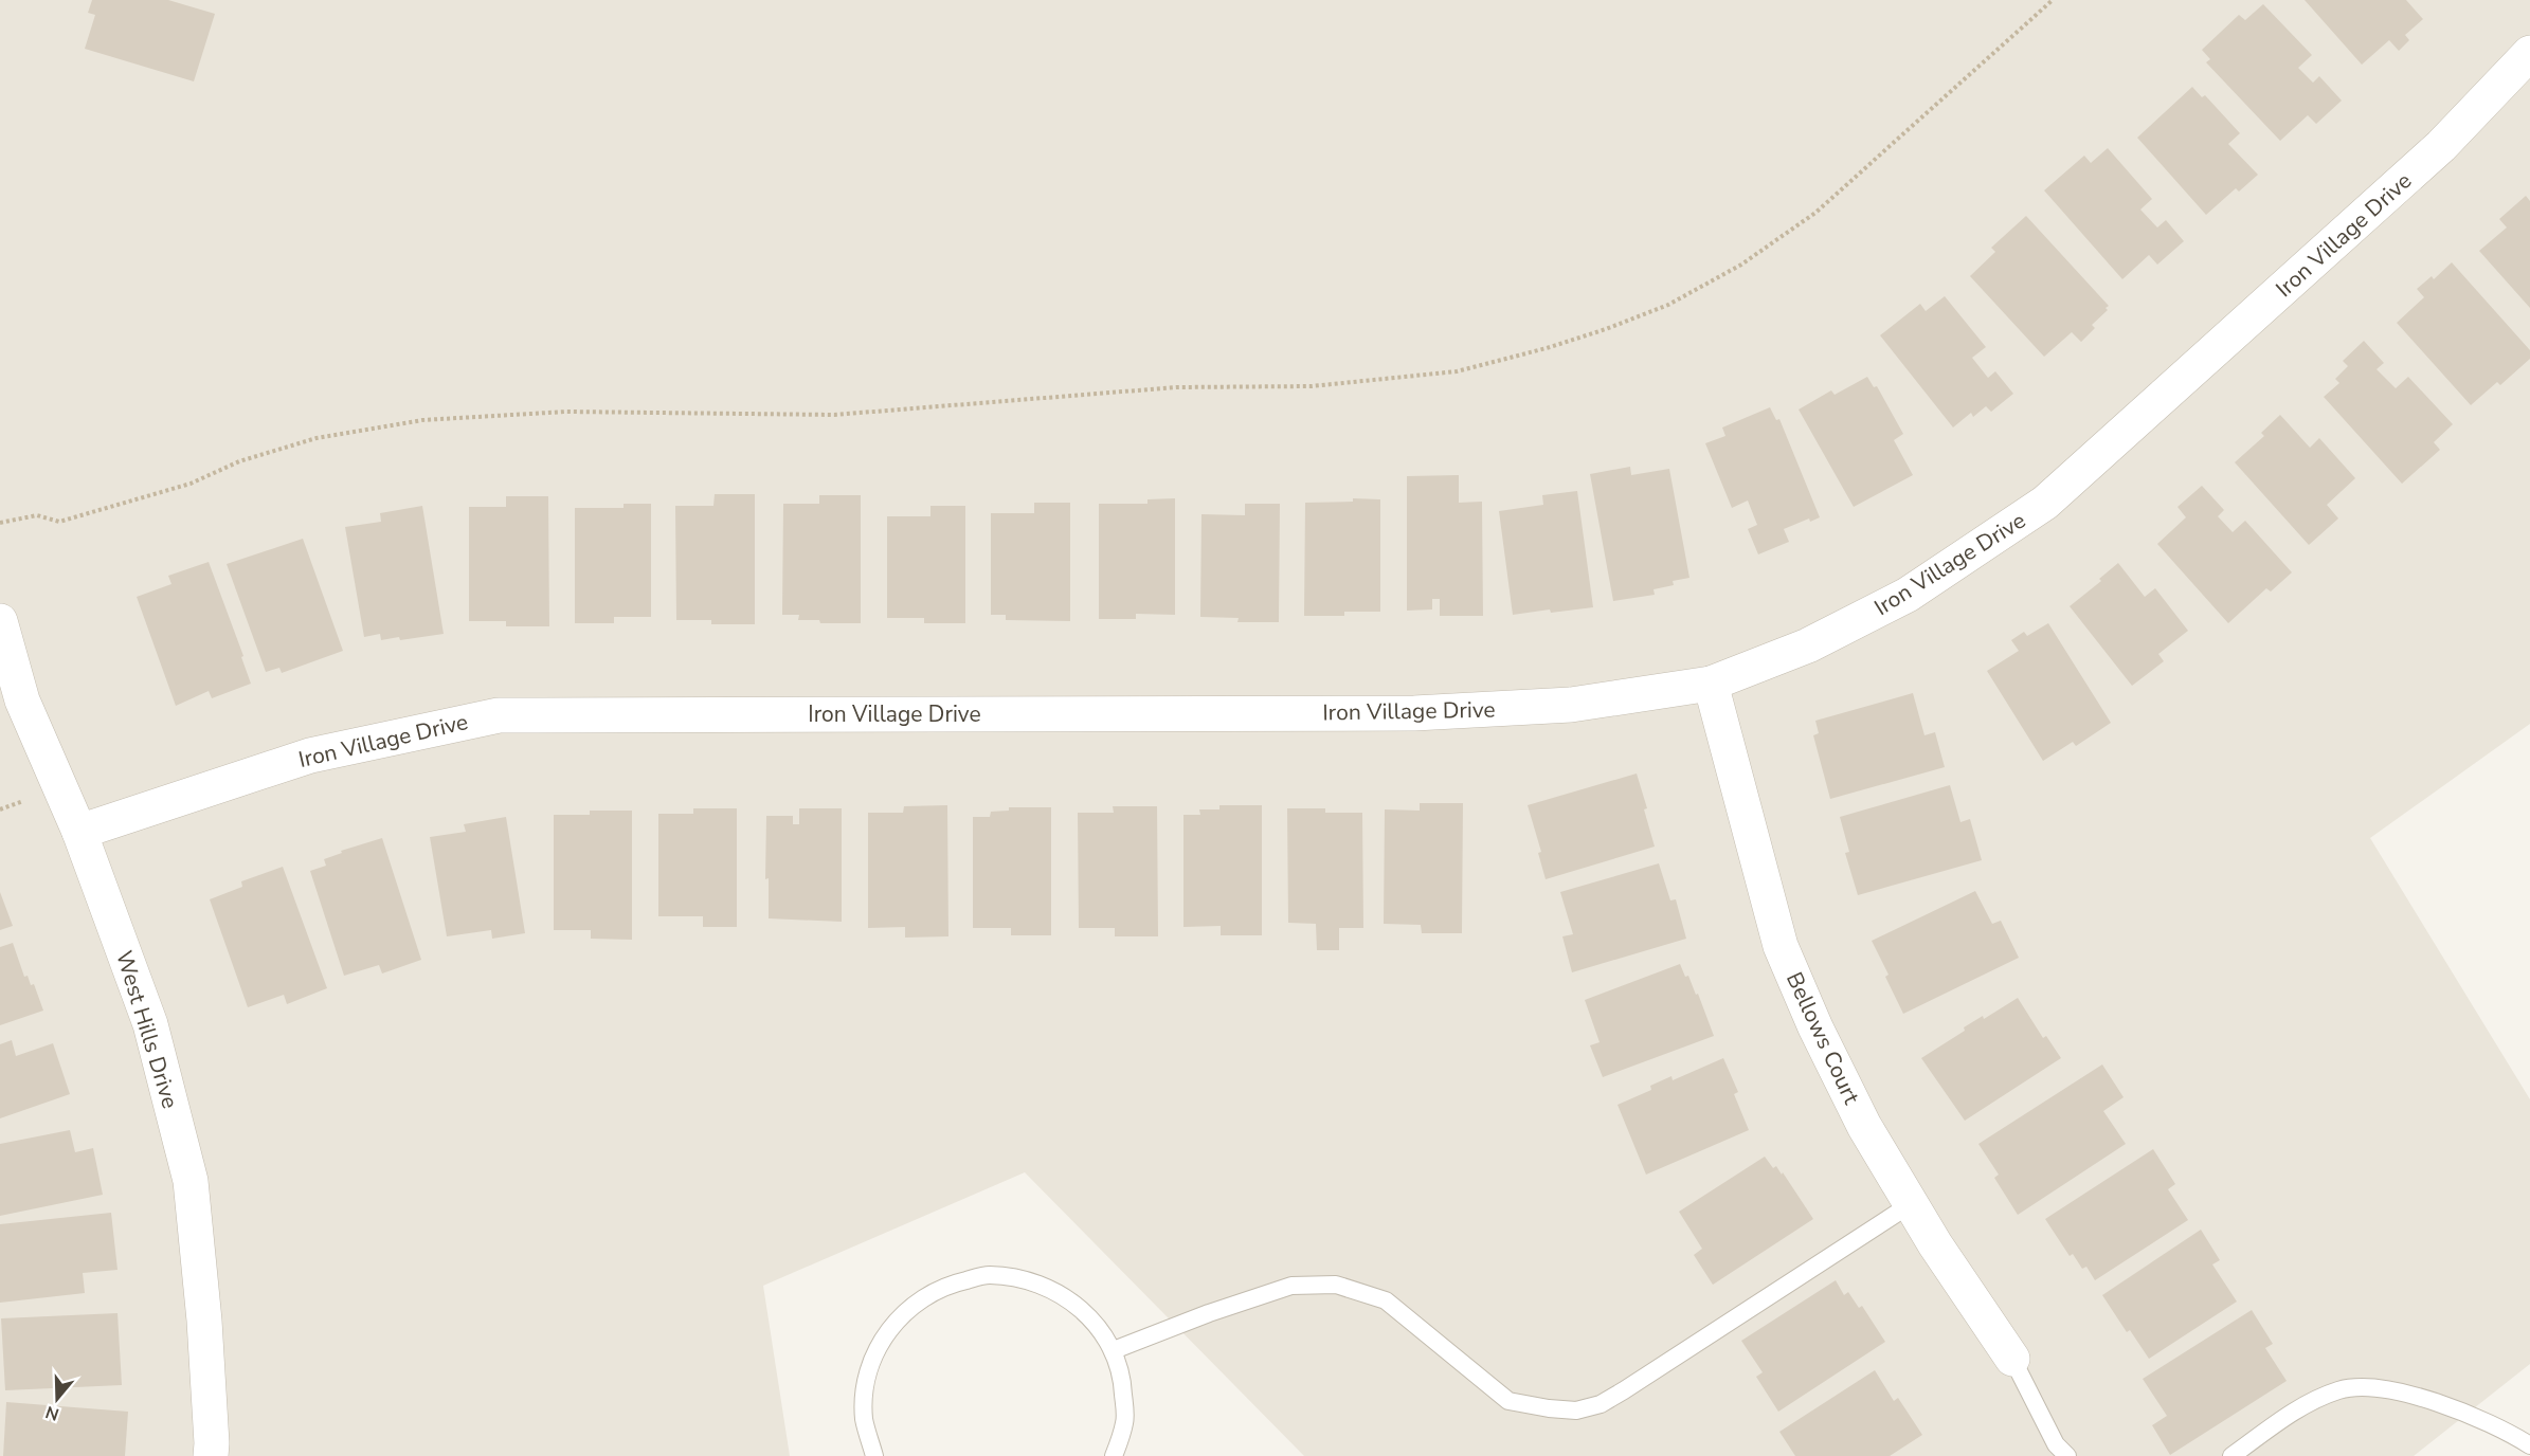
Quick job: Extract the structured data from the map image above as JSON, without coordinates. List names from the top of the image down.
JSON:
{
  "streets": {
    "street": ["Iron Village Drive", "West Hills Drive", "Bellows Court"]
  },
  "crossings": [
    ["Iron Village Drive", "West Hills Drive"],
    ["Iron Village Drive", "Bellows Court"]
  ],
  "north": "bottom"
}
